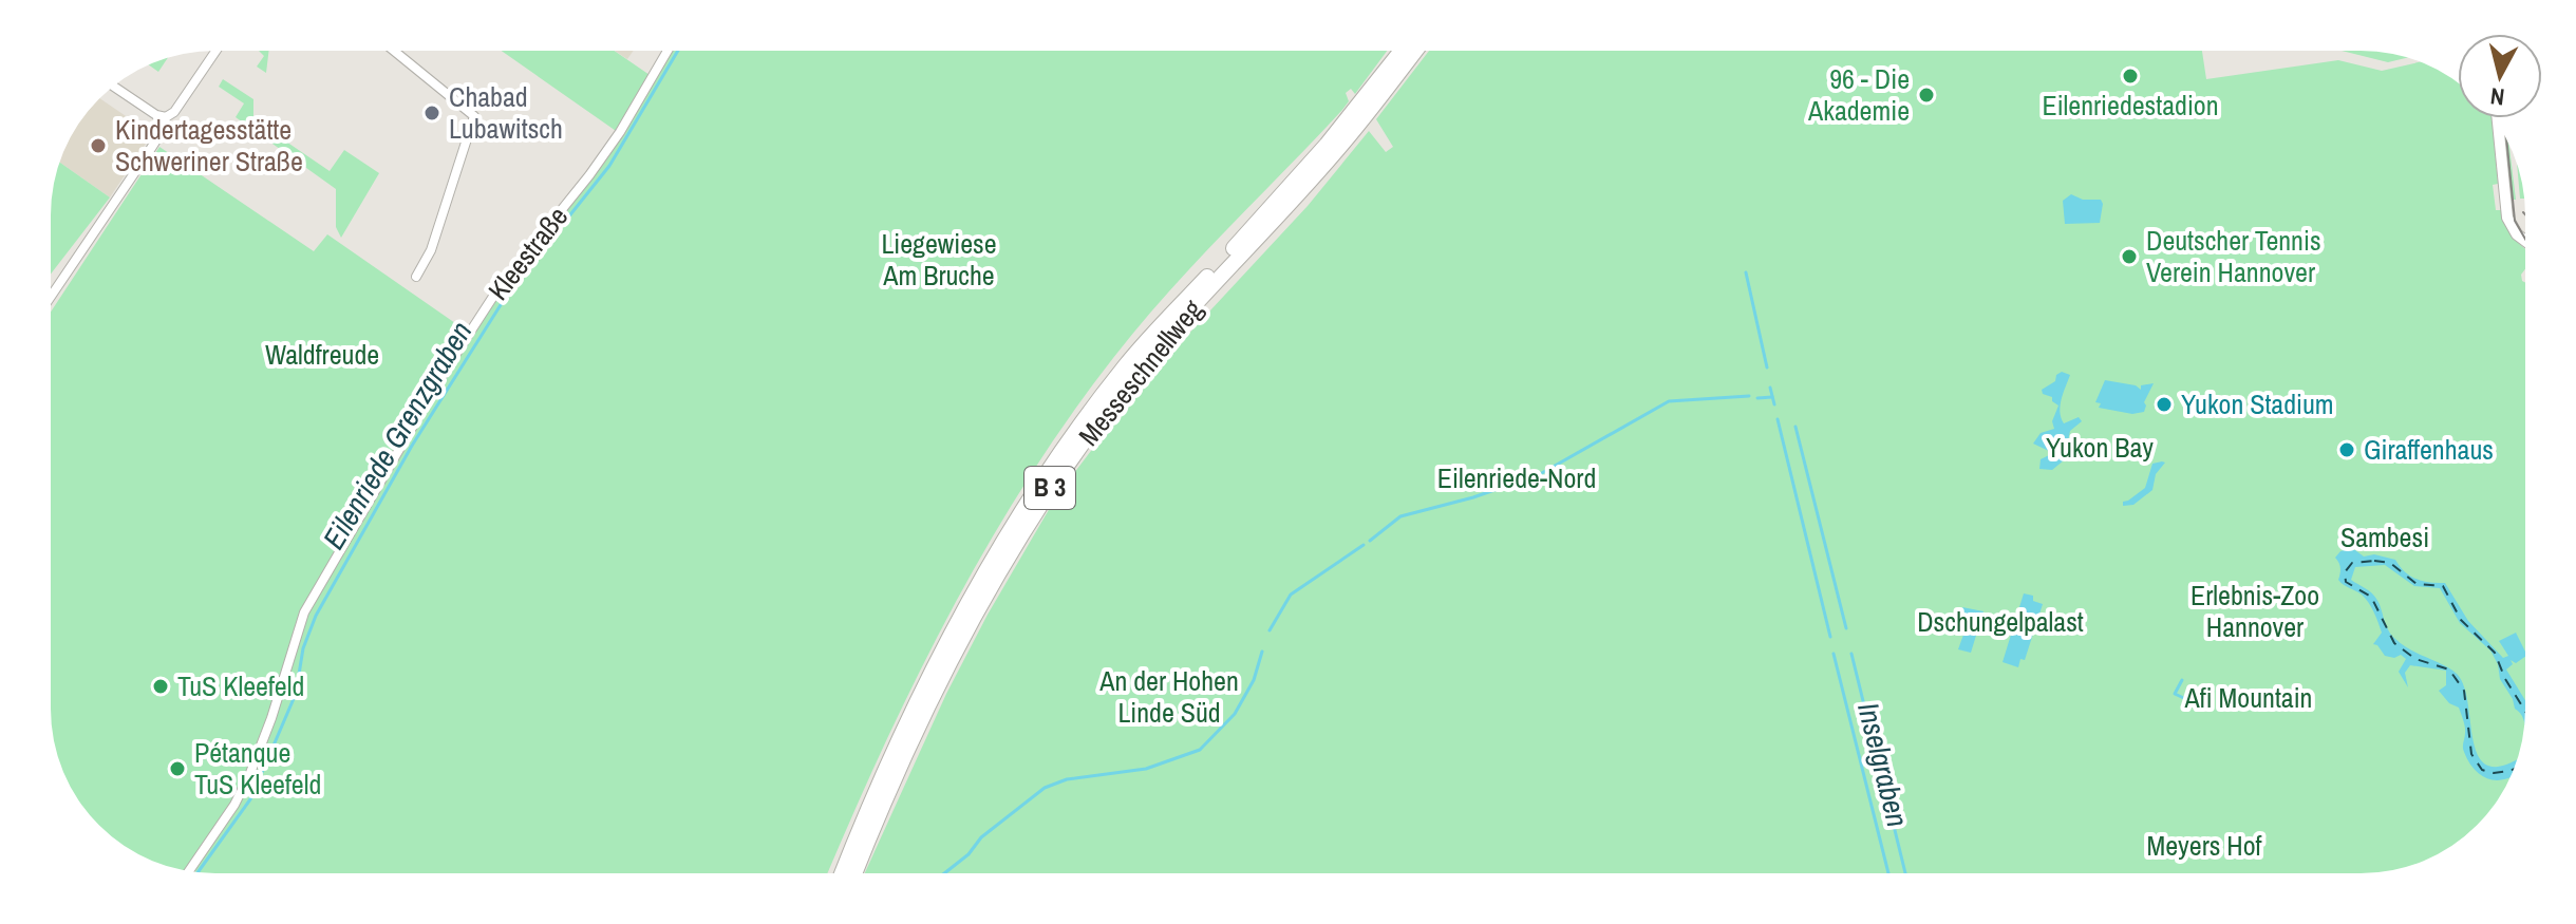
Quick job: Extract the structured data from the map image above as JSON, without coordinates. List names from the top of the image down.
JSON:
{
  "streets": {
    "highway": ["Messeschnellweg", "B 3"],
    "street": ["Kleestraße"]
  },
  "water": ["Eilenriede Grenzgraben", "Inselgraben"],
  "parks": [
    "Liegewiese Am Bruche",
    "Waldfreude",
    "Yukon Bay",
    "Eilenriede-Nord",
    "Sambesi",
    "Erlebnis-Zoo Hannover",
    "Dschungelpalast",
    "An der Hohen Linde Süd",
    "Afi Mountain",
    "Meyers Hof"
  ],
  "places": [
    "Eilenriedestadion",
    "96 - Die Akademie",
    "Chabad Lubawitsch",
    "Kindertagesstätte Schweriner Straße",
    "Deutscher Tennis Verein Hannover",
    "Yukon Stadium",
    "Giraffenhaus",
    "TuS Kleefeld",
    "Pétanque TuS Kleefeld"
  ],
  "north": "bottom"
}
